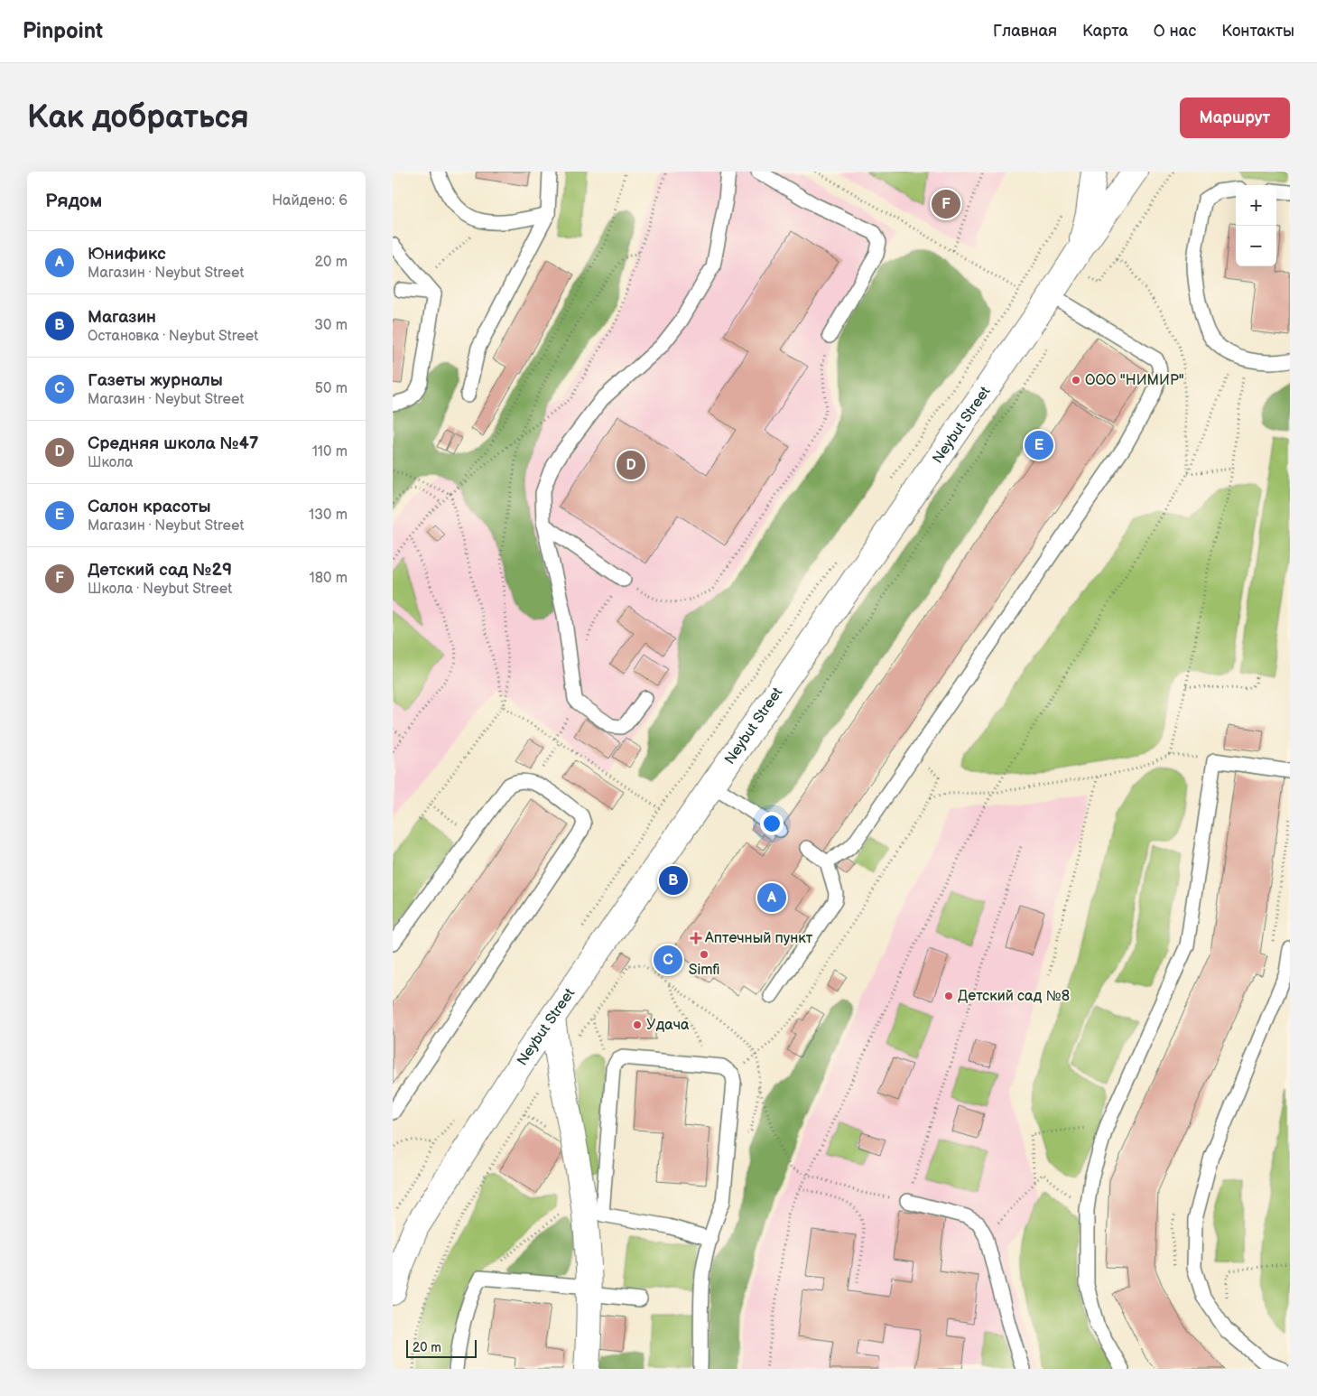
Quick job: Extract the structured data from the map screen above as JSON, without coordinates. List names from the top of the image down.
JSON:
{
  "streets": {
    "street": ["Neybut Street"]
  },
  "places": {
    "other": [
      "ООО \"НИМИР\"",
      "Simfi",
      "Детский сад №8",
      "Удача"
    ],
    "health": ["Аптечный пункт"]
  },
  "scale_bar": "20 m",
  "page": {
    "header": "Pinpoint",
    "nav": [
      "Главная",
      "Карта",
      "О нас",
      "Контакты"
    ],
    "buttons": "Маршрут",
    "title": "Как добраться",
    "heading": ["Рядом", "Найдено: 6"],
    "map_buttons": ["+", "−"],
    "pins": [
      "F",
      "E",
      "D",
      "B",
      "A",
      "C"
    ],
    "list": [
      {
        "mark": "A",
        "name": "Юнификс",
        "note": "Магазин · Neybut Street",
        "value": "20 m"
      },
      {
        "mark": "B",
        "name": "Магазин",
        "note": "Остановка · Neybut Street",
        "value": "30 m"
      },
      {
        "mark": "C",
        "name": "Газеты журналы",
        "note": "Магазин · Neybut Street",
        "value": "50 m"
      },
      {
        "mark": "D",
        "name": "Средняя школа №47",
        "note": "Школа",
        "value": "110 m"
      },
      {
        "mark": "E",
        "name": "Салон красоты",
        "note": "Магазин · Neybut Street",
        "value": "130 m"
      },
      {
        "mark": "F",
        "name": "Детский сад №29",
        "note": "Школа · Neybut Street",
        "value": "180 m"
      }
    ],
    "scale": "20 m"
  }
}
